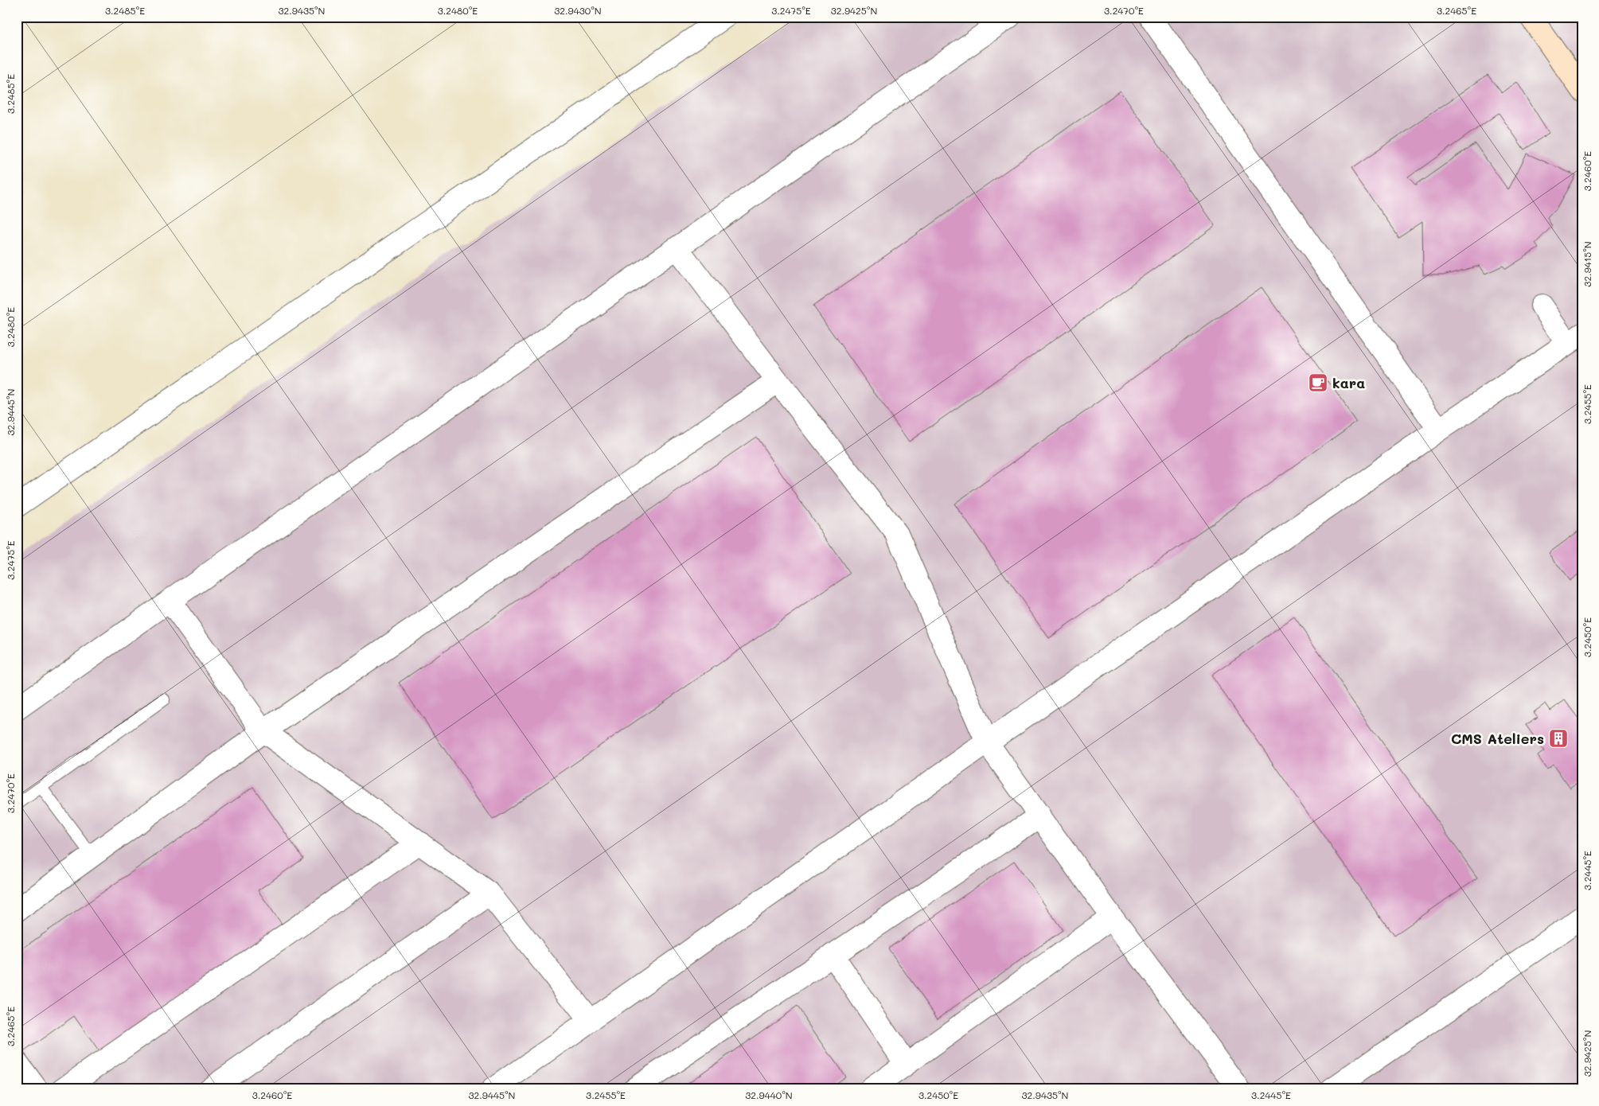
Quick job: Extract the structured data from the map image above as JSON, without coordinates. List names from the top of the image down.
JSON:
{
  "places": {
    "cafe": ["kara"],
    "building": ["CMS Ateliers"]
  },
  "coordinates": [
    "3.2485°E",
    "32.9435°N",
    "3.2480°E",
    "32.9430°N",
    "3.2475°E",
    "32.9425°N",
    "3.2470°E",
    "3.2465°E",
    "3.2460°E",
    "32.9415°N",
    "3.2455°E",
    "32.9445°N",
    "3.2450°E",
    "3.2445°E",
    "32.9440°N"
  ]
}
